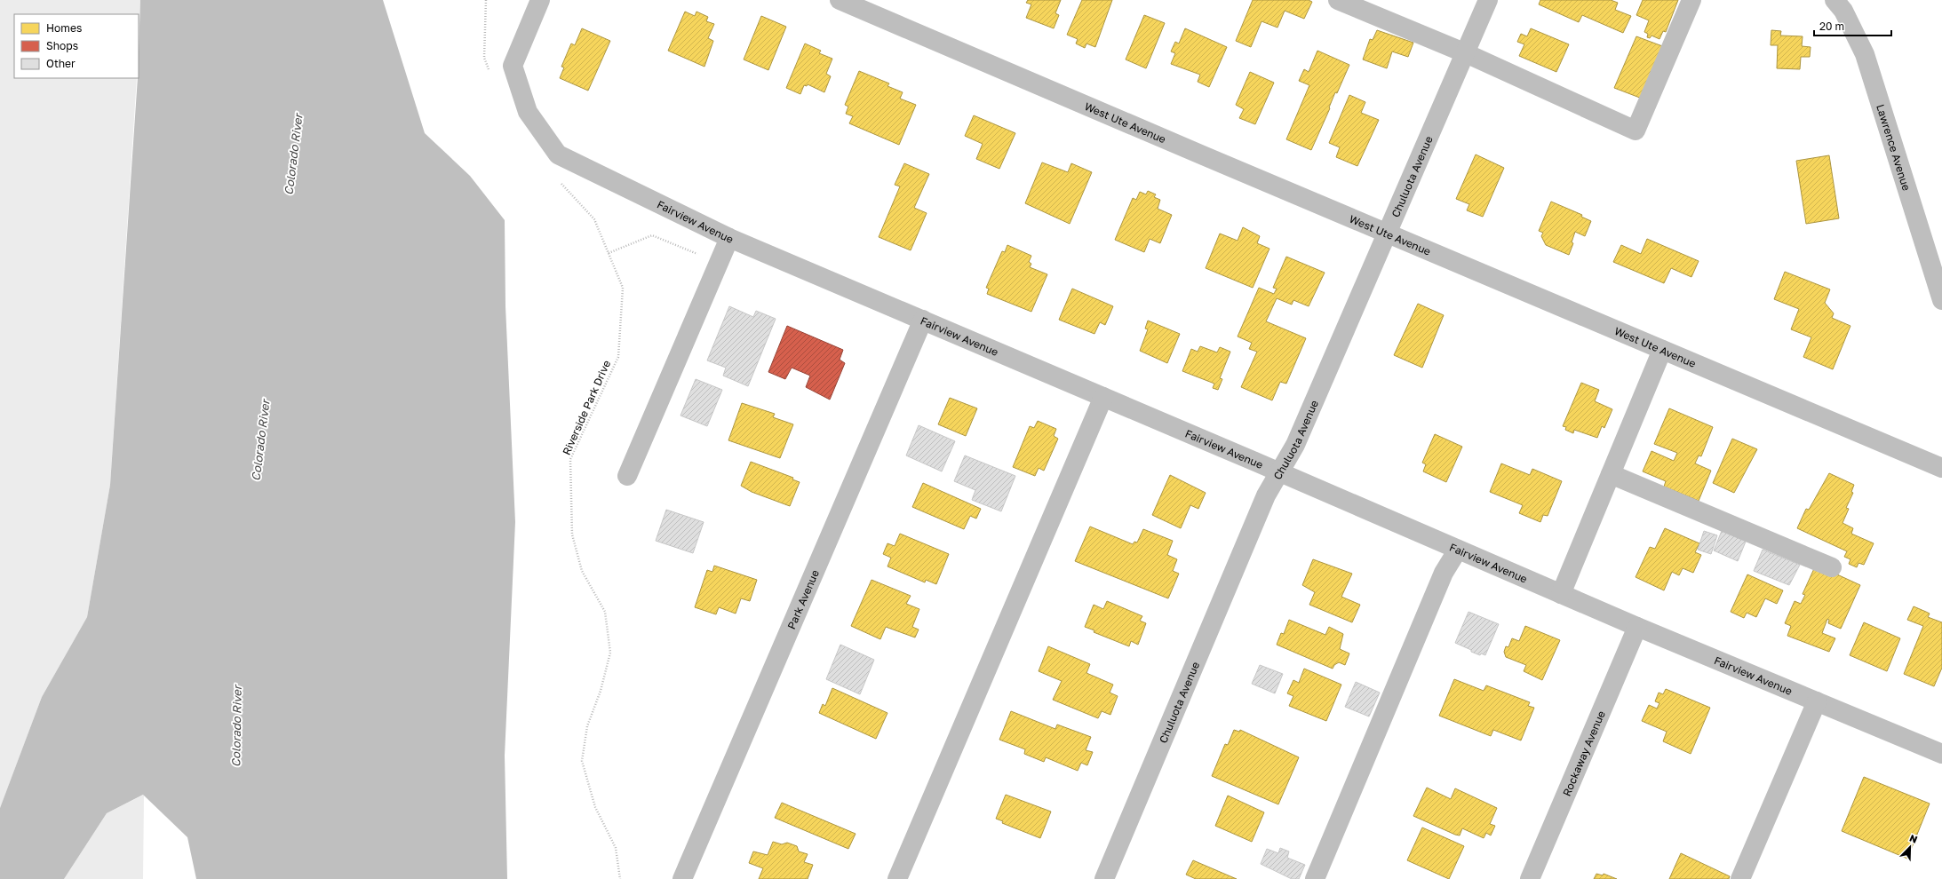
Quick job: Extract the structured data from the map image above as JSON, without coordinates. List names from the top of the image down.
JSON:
{
  "streets": {
    "street": [
      "West Ute Avenue",
      "Lawrence Avenue",
      "Chuluota Avenue",
      "Fairview Avenue",
      "Park Avenue",
      "Rockaway Avenue"
    ],
    "path": ["Riverside Park Drive"]
  },
  "crossings": [
    ["West Ute Avenue", "Chuluota Avenue"],
    ["Chuluota Avenue", "Fairview Avenue"],
    ["Fairview Avenue", "Park Avenue"],
    ["Fairview Avenue", "Rockaway Avenue"]
  ],
  "water": ["Colorado River"],
  "legend": ["Homes", "Shops", "Other"],
  "scale_bar": "20 m",
  "north": "top right"
}
